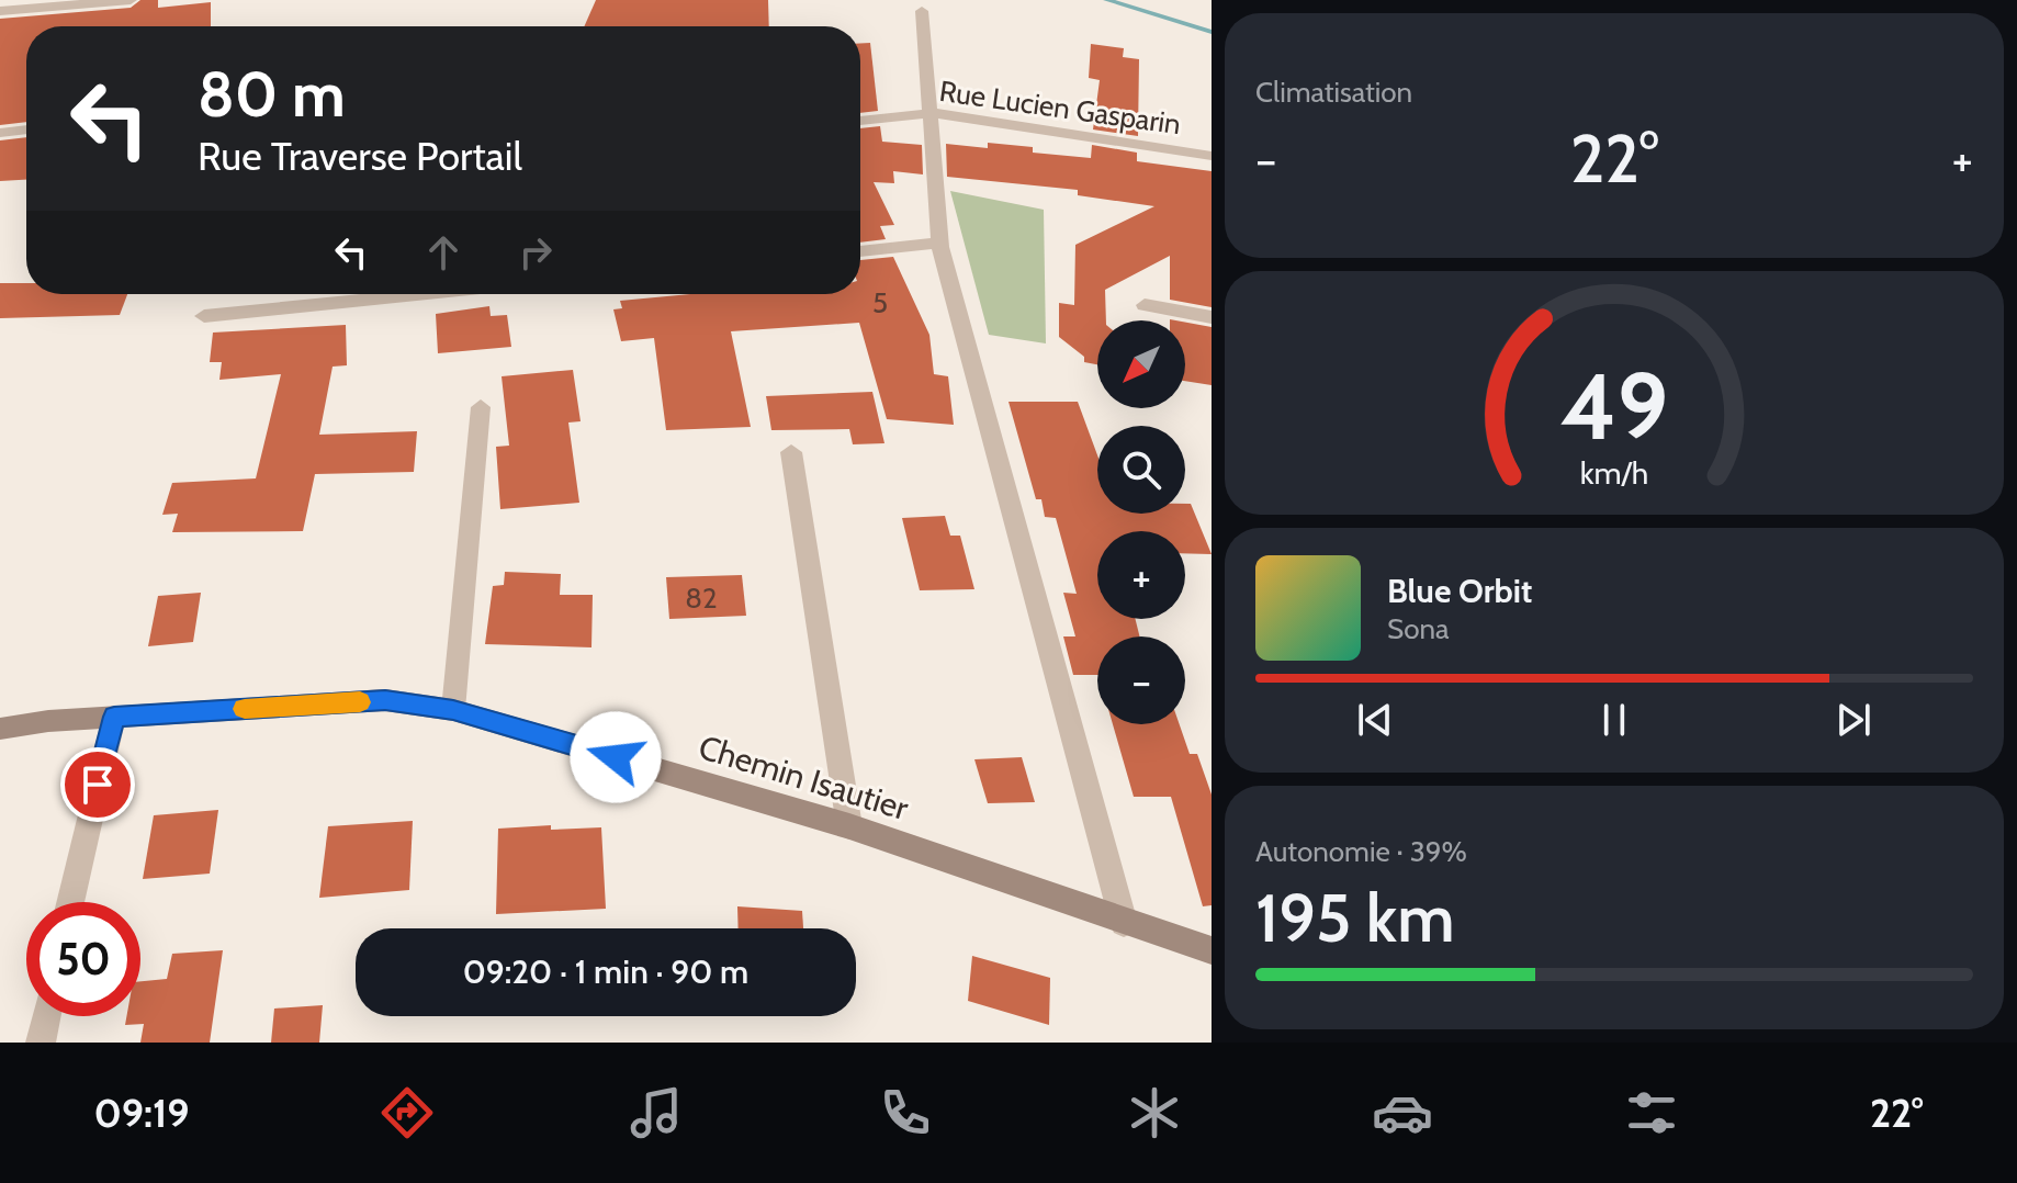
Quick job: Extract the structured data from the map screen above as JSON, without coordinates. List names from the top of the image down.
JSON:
{
  "streets": {
    "main road": ["Chemin Isautier"],
    "street": ["Rue Lucien Gasparin"]
  },
  "house_numbers": ["5", "82"],
  "north": "bottom left",
  "page": {
    "tile": [
      "Climatisation",
      ["Autonomie · 39%", "195 km"]
    ],
    "turn": ["80 m", "Rue Traverse Portail"],
    "heat": ["−", "22°", "+"],
    "map_buttons": ["+", "−"],
    "song": ["Blue Orbit", "Sona"],
    "limit": "50",
    "trip": "09:20 · 1 min · 90 m",
    "tabs": ["09:19", "22°"],
    "gauge": ["49", "km/h"]
  }
}
